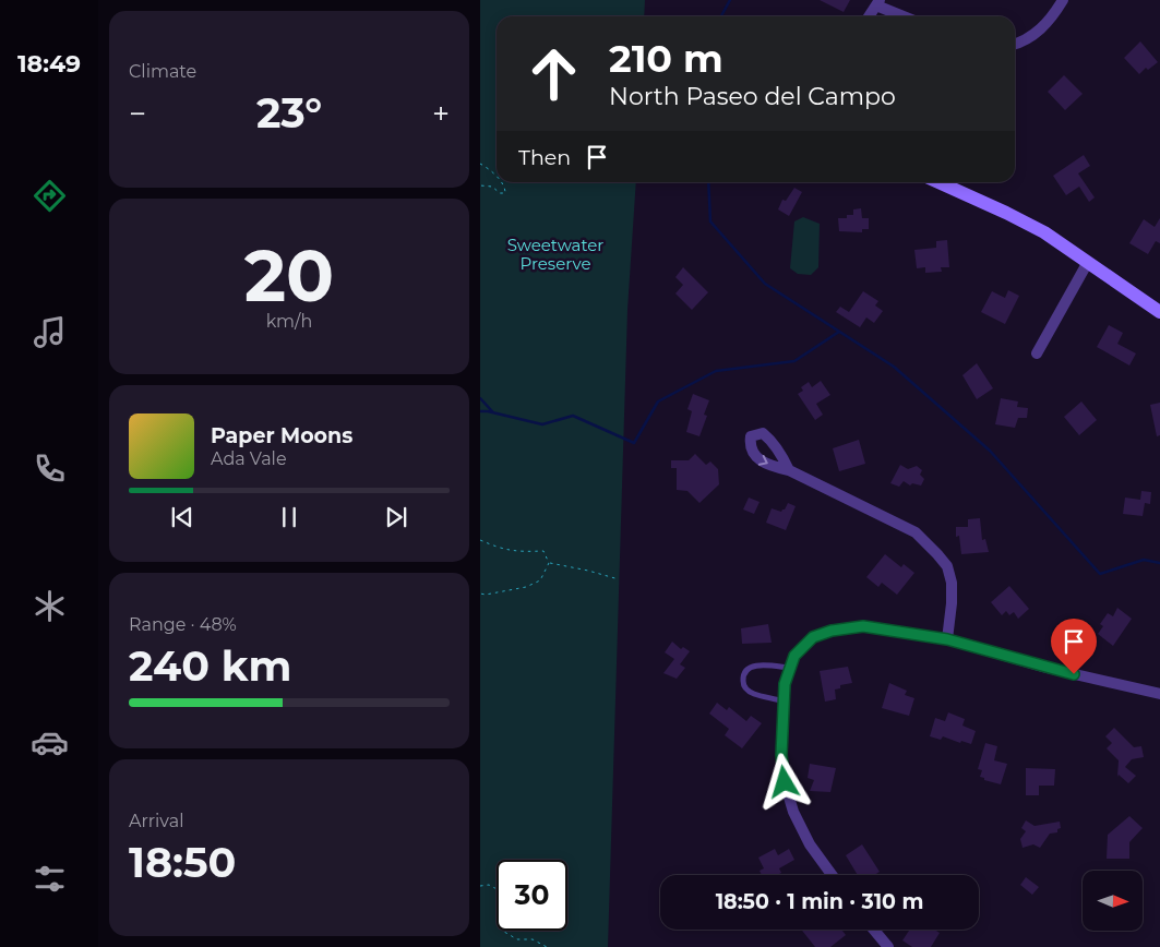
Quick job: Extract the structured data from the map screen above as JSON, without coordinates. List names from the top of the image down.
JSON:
{
  "parks": ["Sweetwater Preserve"],
  "north": "right",
  "page": {
    "tabs": "18:49",
    "tile": [
      "Climate",
      ["20", "km/h"],
      ["Range · 48%", "240 km"],
      ["Arrival", "18:50"]
    ],
    "turn": ["210 m", "North Paseo del Campo"],
    "heat": ["−", "23°", "+"],
    "then": "Then",
    "song": ["Paper Moons", "Ada Vale"],
    "limit": "30",
    "trip": "18:50 · 1 min · 310 m"
  }
}
